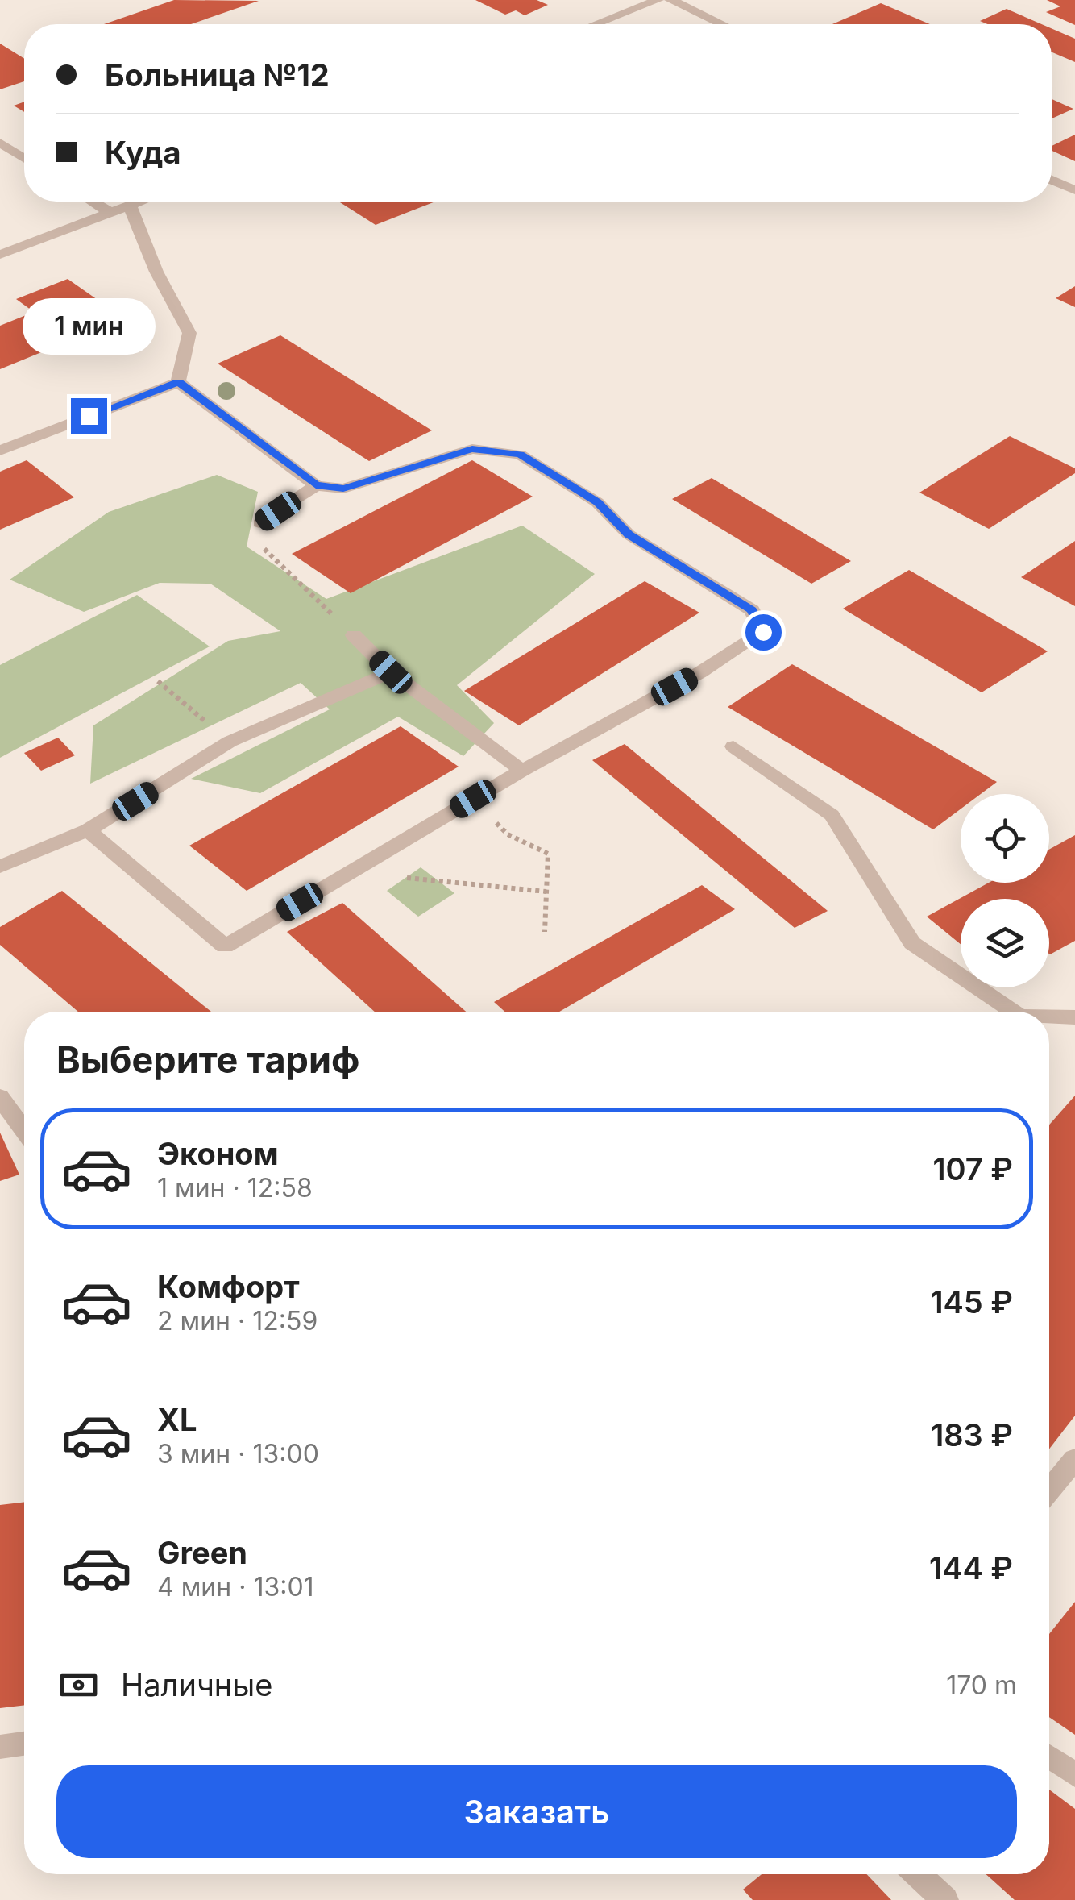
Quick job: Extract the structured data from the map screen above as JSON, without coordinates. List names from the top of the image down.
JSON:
{
  "page": {
    "banner": ["Больница №12", "Куда"],
    "bubble": "1 мин",
    "heading": "Выберите тариф",
    "list": [
      {
        "name": "Эконом",
        "note": "1 мин · 12:58",
        "value": "107 ₽"
      },
      {
        "name": "Комфорт",
        "note": "2 мин · 12:59",
        "value": "145 ₽"
      },
      {
        "name": "XL",
        "note": "3 мин · 13:00",
        "value": "183 ₽"
      },
      {
        "name": "Green",
        "note": "4 мин · 13:01",
        "value": "144 ₽"
      }
    ],
    "pay": ["Наличные", "170 m"],
    "buttons": "Заказать"
  }
}
